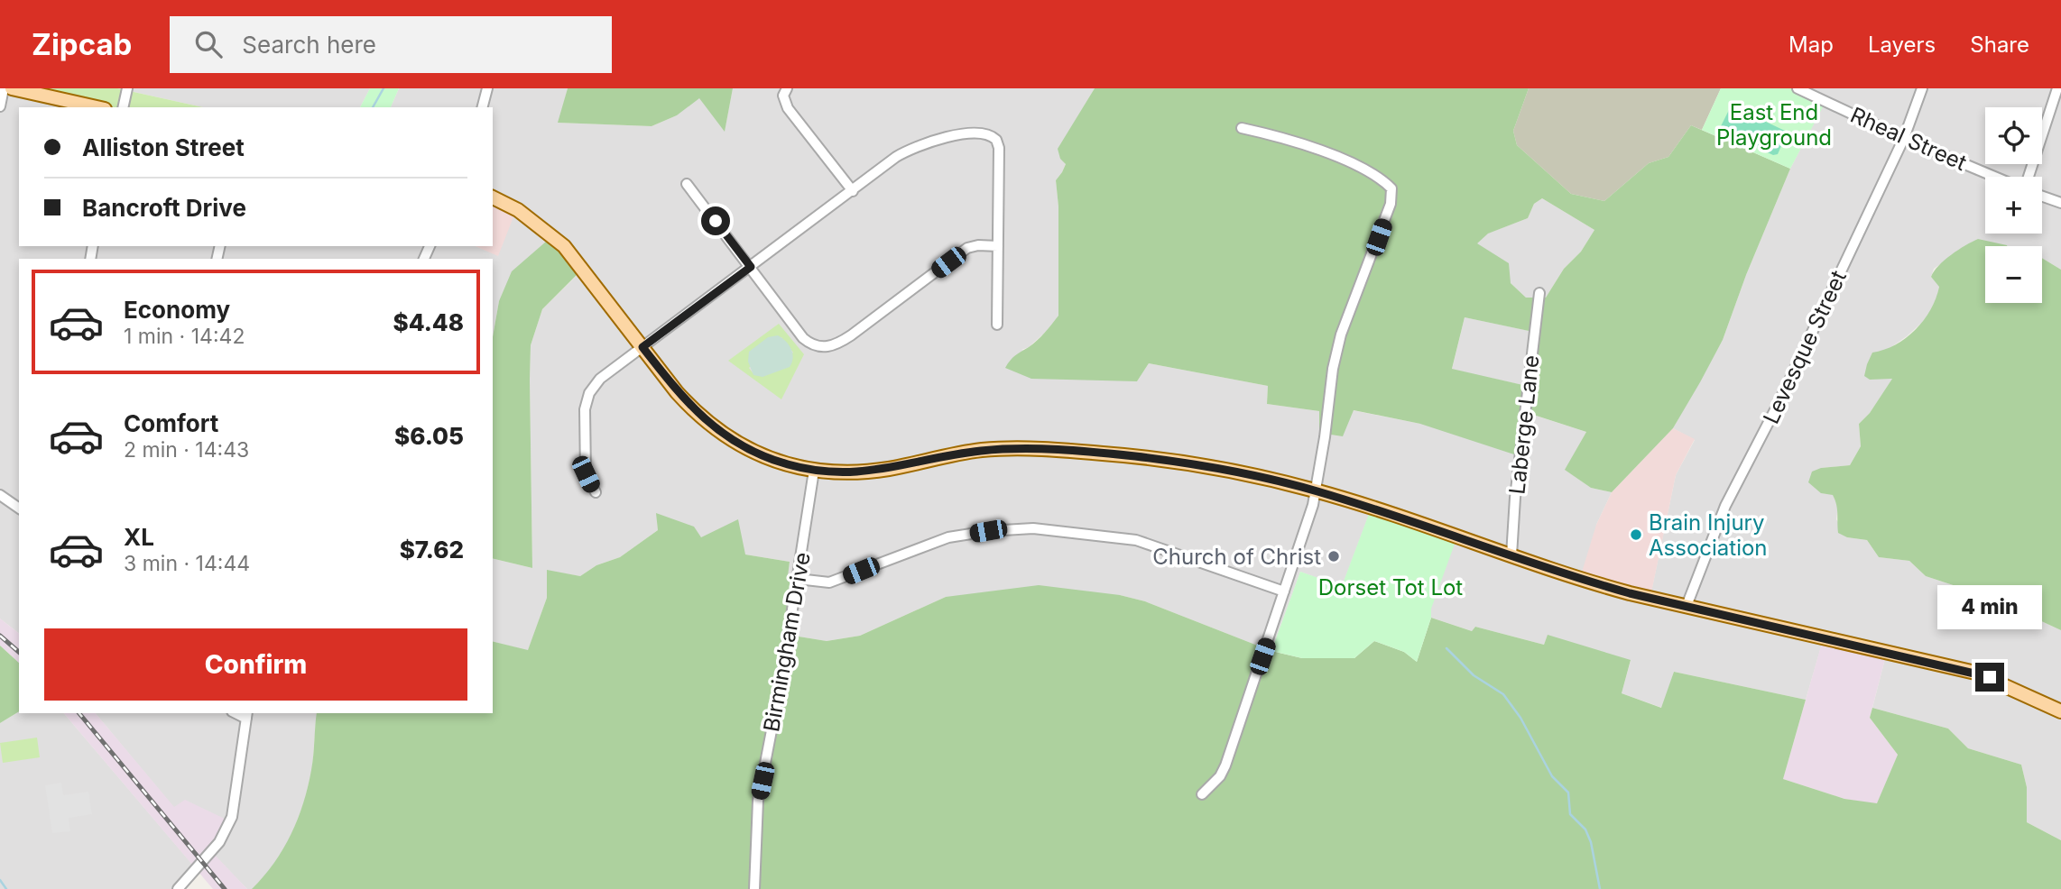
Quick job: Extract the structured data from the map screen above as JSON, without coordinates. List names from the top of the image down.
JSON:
{
  "streets": {
    "street": [
      "Rheal Street",
      "Levesque Street",
      "Laberge Lane",
      "Birmingham Drive"
    ]
  },
  "crossings": [
    ["Rheal Street", "Levesque Street"]
  ],
  "parks": ["East End Playground", "Dorset Tot Lot"],
  "places": ["Brain Injury Association", "Church of Christ"],
  "page": {
    "header": "Zipcab",
    "search": "Search here",
    "nav": ["Map", "Layers", "Share"],
    "map_buttons": ["+", "−"],
    "banner": ["Alliston Street", "Bancroft Drive"],
    "list": [
      {
        "name": "Economy",
        "note": "1 min · 14:42",
        "value": "$4.48"
      },
      {
        "name": "Comfort",
        "note": "2 min · 14:43",
        "value": "$6.05"
      },
      {
        "name": "XL",
        "note": "3 min · 14:44",
        "value": "$7.62"
      }
    ],
    "bubble": "4 min",
    "buttons": "Confirm"
  }
}
